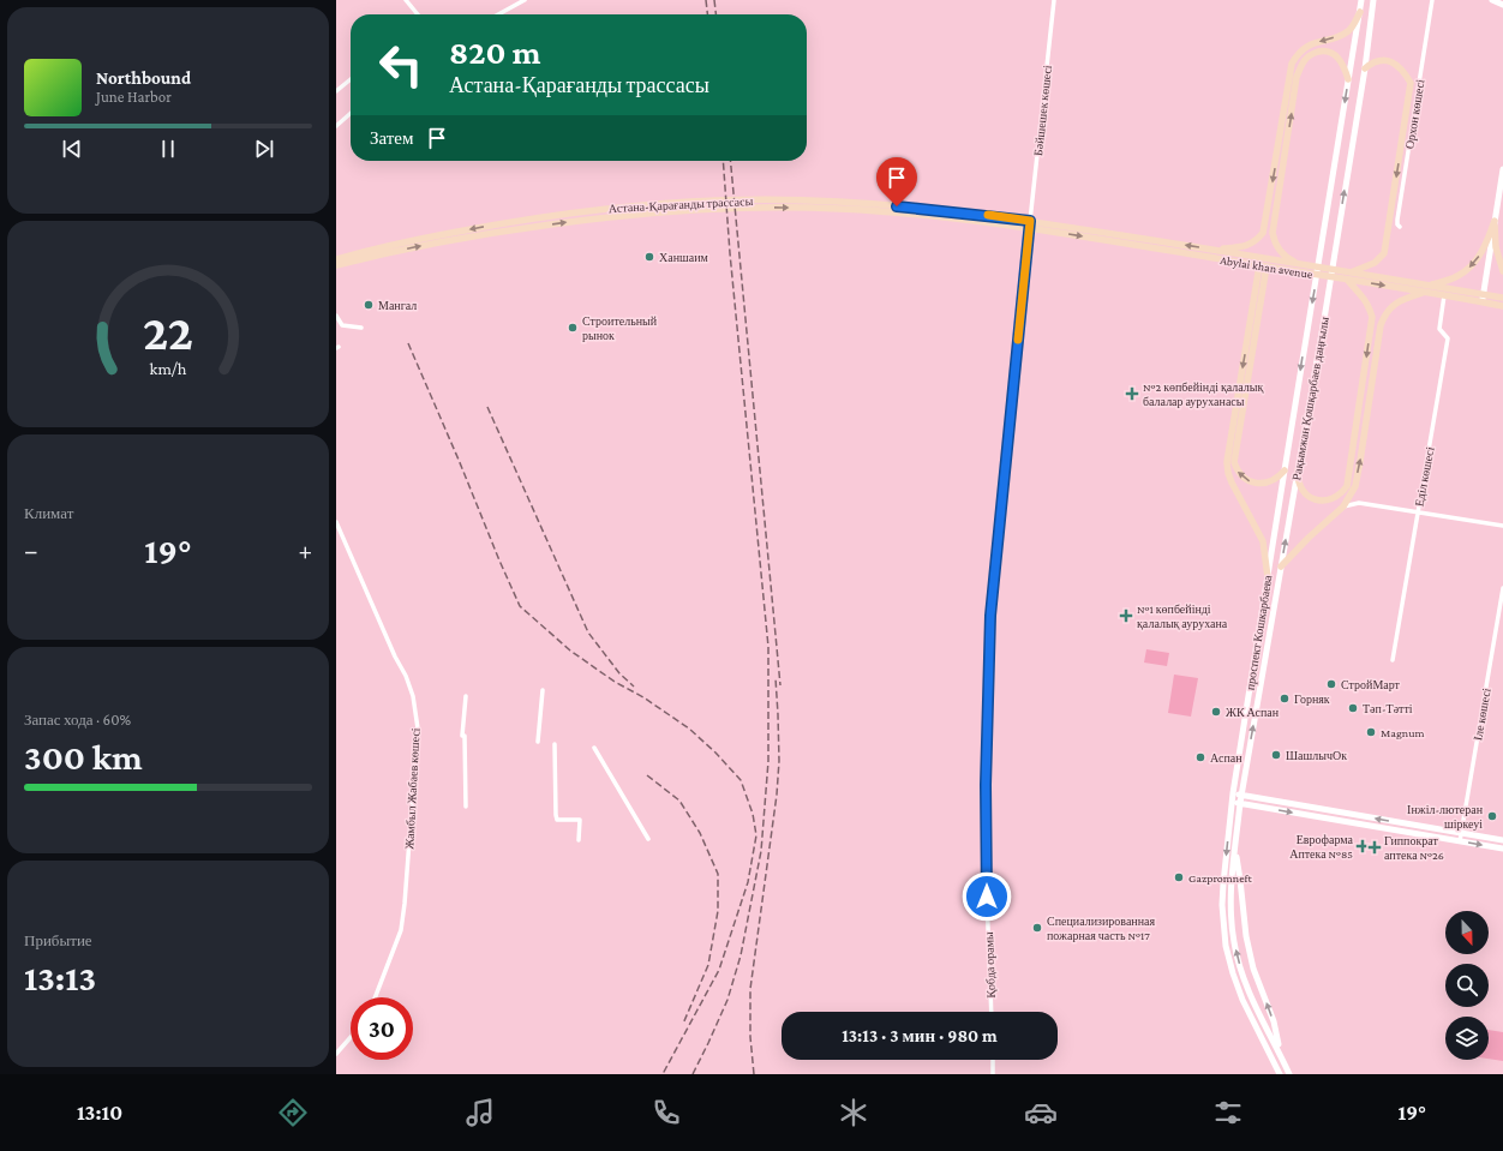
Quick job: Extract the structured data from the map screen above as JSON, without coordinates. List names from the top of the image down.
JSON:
{
  "streets": {
    "main road": [
      "Астана-Қарағанды трассасы",
      "Abylai khan avenue",
      "Рақымжан Қошқарбаев даңғылы",
      "проспект Кошкарбаева"
    ],
    "street": [
      "Бәйшешек көшесі",
      "Орхон көшесі",
      "Еділ көшесі",
      "Іле көшесі",
      "Жамбыл Жабаев көшесі",
      "Қобда орамы"
    ]
  },
  "crossings": [
    ["Бәйшешек көшесі", "Астана-Қарағанды трассасы"],
    ["Бәйшешек көшесі", "Abylai khan avenue"],
    ["Бәйшешек көшесі", "Қобда орамы"],
    ["Астана-Қарағанды трассасы", "Abylai khan avenue"],
    ["Астана-Қарағанды трассасы", "Қобда орамы"],
    ["Abylai khan avenue", "Еділ көшесі"],
    ["Abylai khan avenue", "Қобда орамы"],
    ["Рақымжан Қошқарбаев даңғылы", "проспект Кошкарбаева"]
  ],
  "places": {
    "other": [
      "Ханшаим",
      "Мангал",
      "Строительный рынок",
      "СтройМарт",
      "Горняк",
      "Тәп-Тәтті",
      "ЖК Аспан",
      "Magnum",
      "ШашлычОк",
      "Аспан",
      "Інжіл-лютеран шіркеуі",
      "Gazpromneft",
      "Специализированная пожарная часть №17"
    ],
    "health": [
      "№2 көпбейінді қалалық балалар ауруханасы",
      "№1 көпбейінді қалалық аурухана",
      "Еврофарма Аптека №85",
      "Гиппократ аптека №26"
    ]
  },
  "north": "bottom",
  "page": {
    "turn": ["820 m", "Астана-Қарағанды трассасы"],
    "song": ["Northbound", "June Harbor"],
    "then": "Затем",
    "tile": [
      "Климат",
      ["Запас хода · 60%", "300 km"],
      ["Прибытие", "13:13"]
    ],
    "heat": ["−", "19°", "+"],
    "limit": "30",
    "trip": "13:13 · 3 мин · 980 m",
    "tabs": ["13:10", "19°"],
    "gauge": ["22", "km/h"]
  }
}
